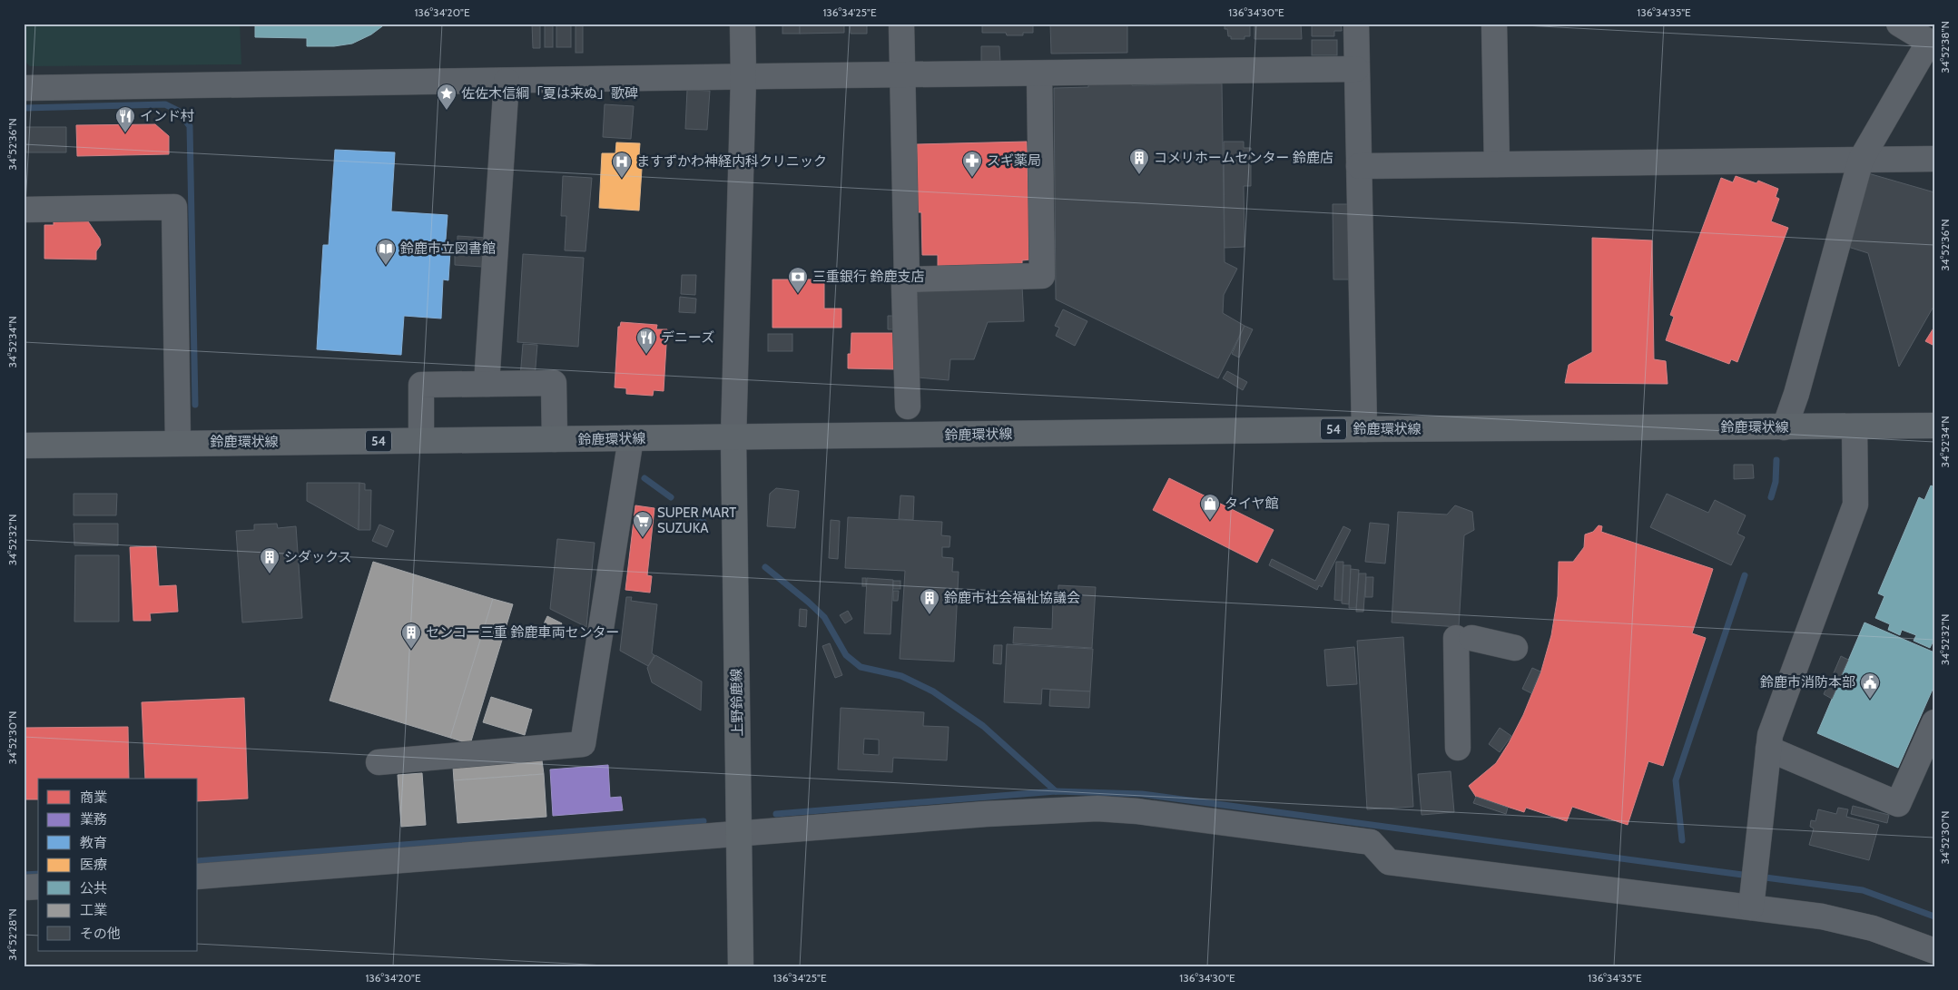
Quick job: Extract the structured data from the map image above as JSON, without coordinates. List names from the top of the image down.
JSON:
{
  "streets": {
    "main road": ["鈴鹿環状線", "54", "上野鈴鹿線"]
  },
  "crossings": [
    ["鈴鹿環状線", "上野鈴鹿線"]
  ],
  "places": {
    "place": ["佐佐木信綱「夏は来ぬ」歌碑"],
    "restaurant": ["インド村", "デニーズ"],
    "building": [
      "コメリホームセンター 鈴鹿店",
      "シダックス",
      "鈴鹿市社会福祉協議会",
      "センコー三重 鈴鹿車両センター"
    ],
    "pharmacy": ["スギ薬局"],
    "hospital": ["ますずかわ神経内科クリニック"],
    "library": ["鈴鹿市立図書館"],
    "bank": ["三重銀行 鈴鹿支店"],
    "shop": ["タイヤ館"],
    "supermarket": ["SUPER MART SUZUKA"],
    "public building": ["鈴鹿市消防本部"]
  },
  "legend": [
    "商業",
    "業務",
    "教育",
    "医療",
    "公共",
    "工業",
    "その他"
  ],
  "coordinates": [
    "136°34'20\"E",
    "136°34'25\"E",
    "136°34'30\"E",
    "136°34'35\"E",
    "34°52'38\"N",
    "34°52'36\"N",
    "34°52'34\"N",
    "34°52'32\"N",
    "34°52'30\"N",
    "34°52'28\"N"
  ]
}
